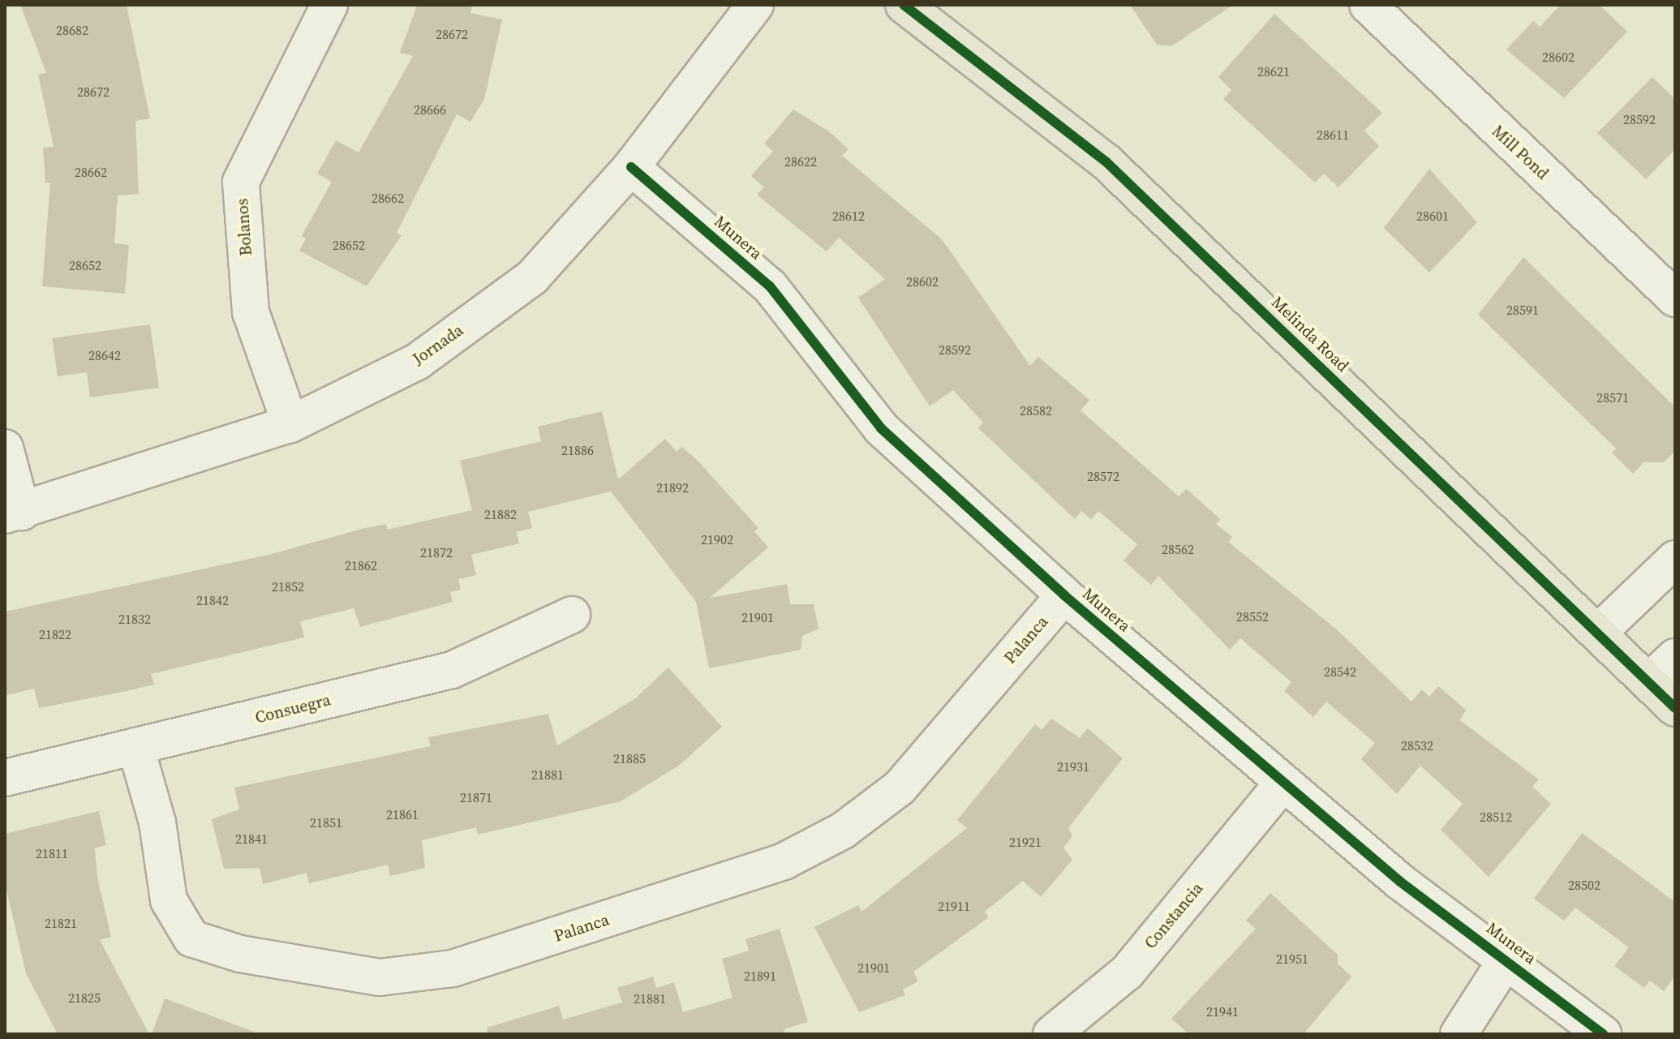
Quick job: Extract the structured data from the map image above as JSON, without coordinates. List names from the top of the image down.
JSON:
{
  "streets": {
    "main road": ["Melinda Road"],
    "street": [
      "Mill Pond",
      "Bolanos",
      "Munera",
      "Jornada",
      "Palanca",
      "Consuegra",
      "Constancia"
    ]
  },
  "crossings": [
    ["Bolanos", "Jornada"],
    ["Munera", "Jornada"],
    ["Munera", "Palanca"],
    ["Munera", "Constancia"],
    ["Palanca", "Consuegra"]
  ],
  "house_numbers": [
    "28682",
    "28672",
    "28602",
    "28621",
    "28672",
    "28666",
    "28592",
    "28611",
    "28622",
    "28662",
    "28662",
    "28612",
    "28601",
    "28652",
    "28652",
    "28602",
    "28591",
    "28592",
    "28642",
    "28571",
    "28582",
    "21886",
    "28572",
    "21892",
    "21882",
    "21902",
    "28562",
    "21872",
    "21862",
    "21852",
    "21842",
    "28552",
    "21901",
    "21832",
    "21822",
    "28542",
    "28532",
    "21885",
    "21931",
    "21881",
    "21871",
    "21861",
    "28512",
    "21851",
    "21841",
    "21921",
    "21811",
    "28502",
    "21911",
    "21821",
    "21951",
    "21901",
    "21891",
    "21825",
    "21881",
    "21941"
  ]
}
